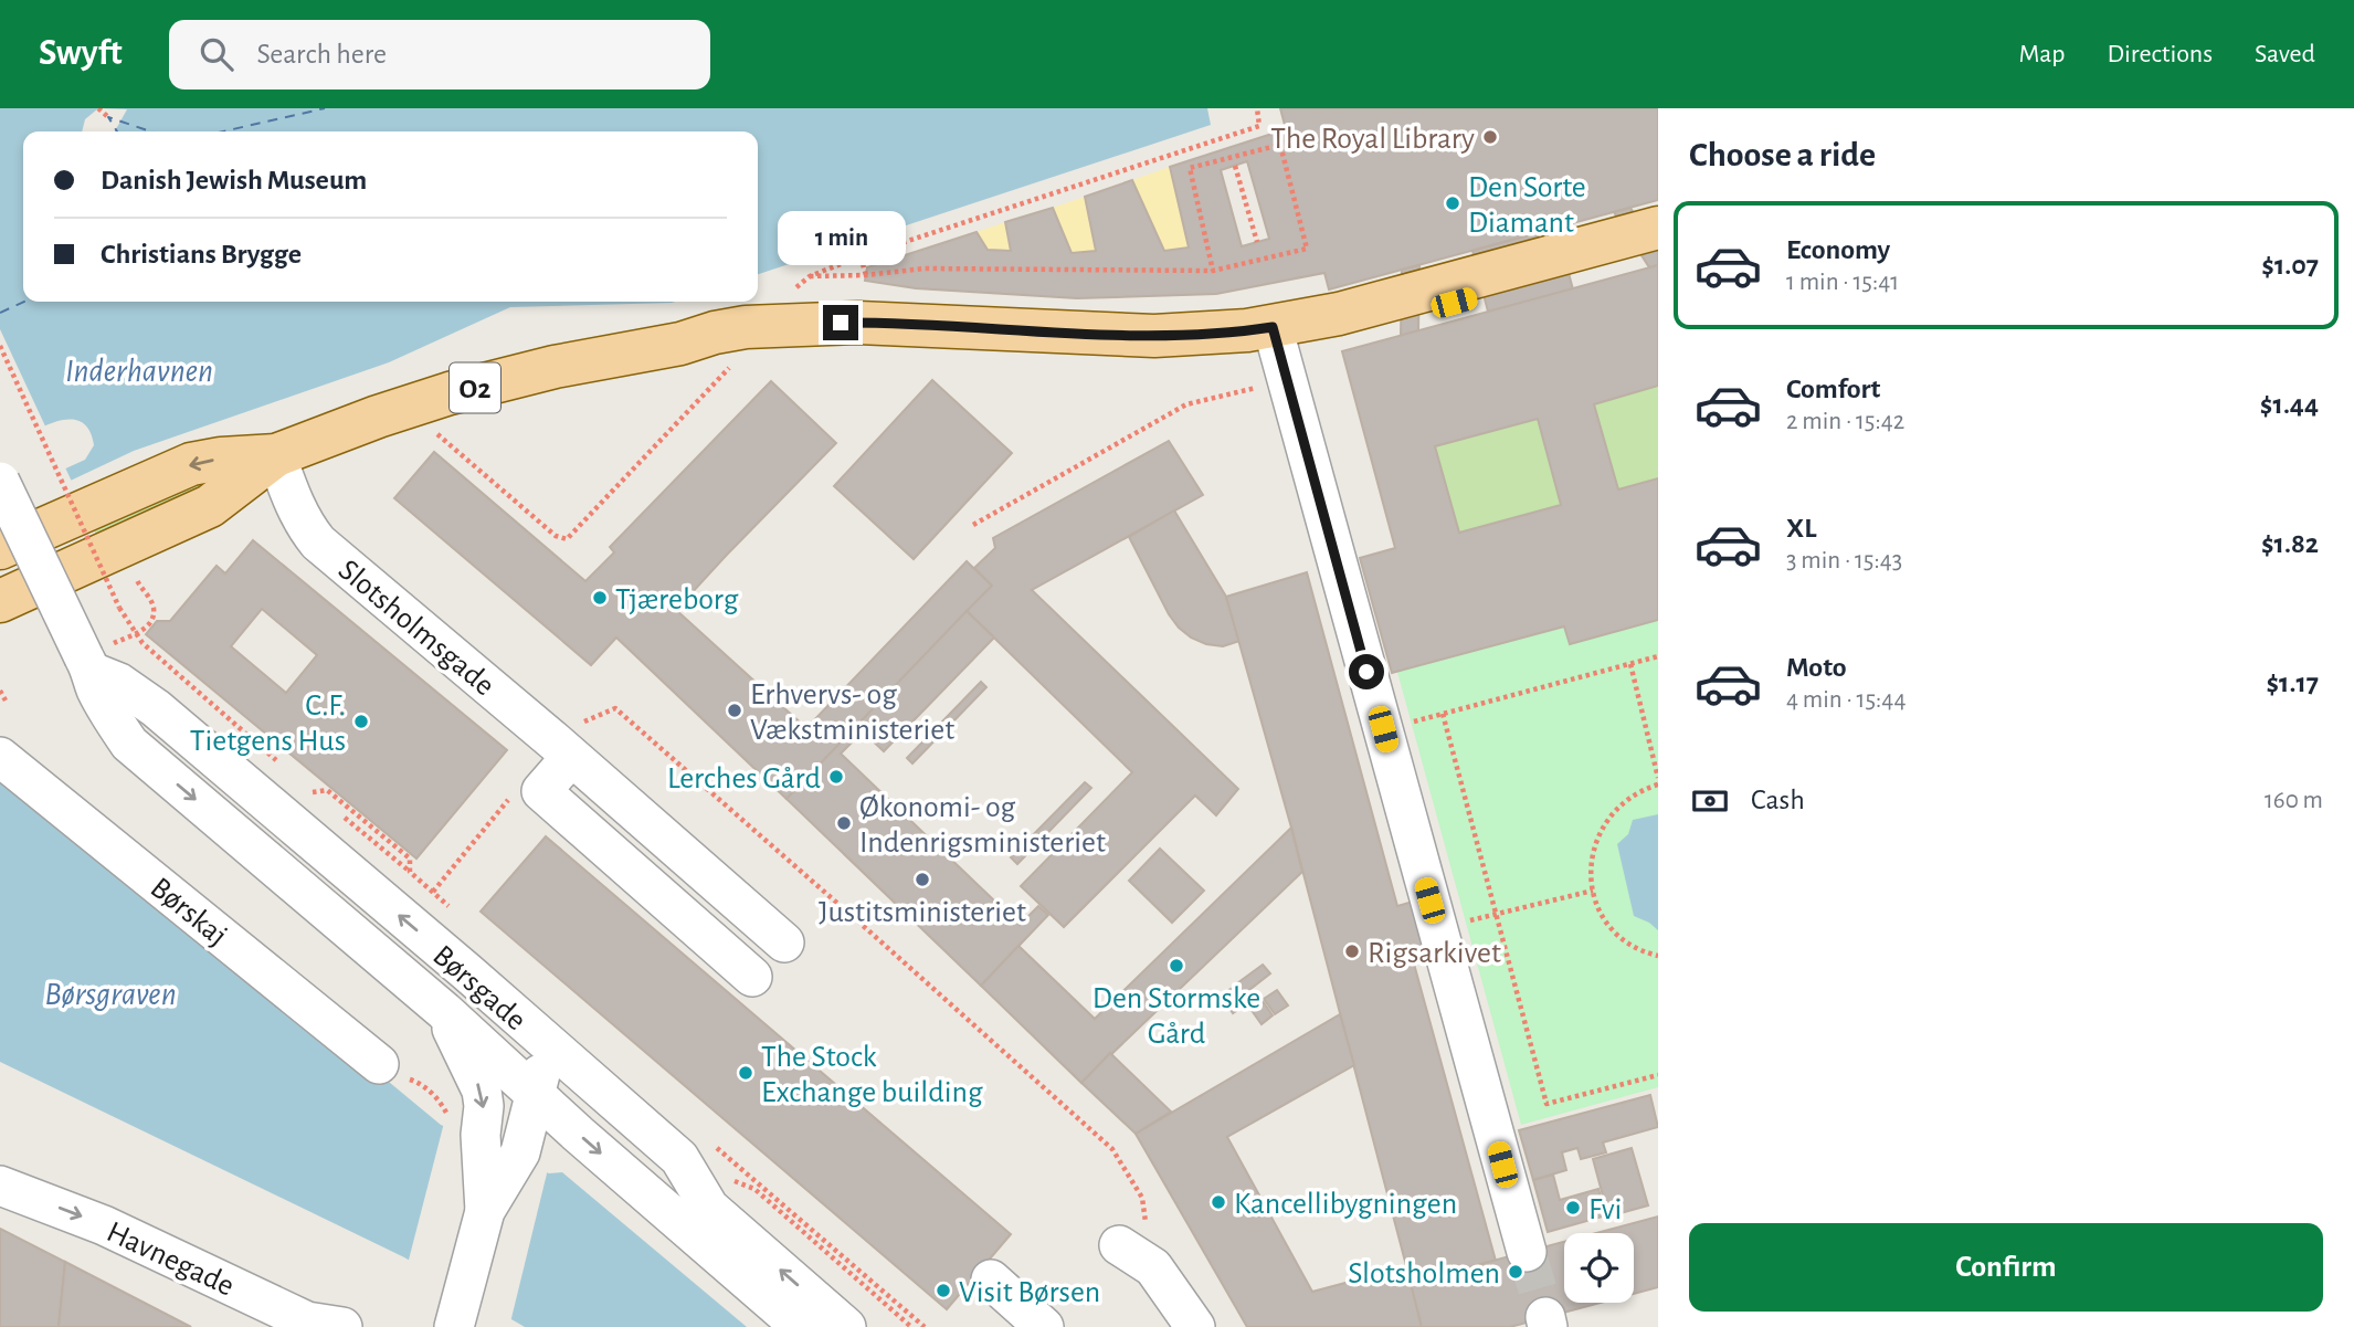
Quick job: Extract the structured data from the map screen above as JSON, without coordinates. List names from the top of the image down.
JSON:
{
  "streets": {
    "main road": ["O2"],
    "street": [
      "Slotsholmsgade",
      "Børskaj",
      "Børsgade",
      "Havnegade"
    ]
  },
  "crossings": [
    ["O2", "Slotsholmsgade"]
  ],
  "one_way": ["Havnegade"],
  "water": ["Inderhavnen", "Børsgraven"],
  "places": [
    "The Royal Library",
    "Den Sorte Diamant",
    "Tjæreborg",
    "Erhvervs- og Vækstministeriet",
    "C.F. Tietgens Hus",
    "Lerches Gård",
    "Økonomi- og Indenrigsministeriet",
    "Justitsministeriet",
    "Rigsarkivet",
    "Den Stormske Gård",
    "The Stock Exchange building",
    "Kancellibygningen",
    "Fvi",
    "Slotsholmen",
    "Visit Børsen"
  ],
  "page": {
    "header": "Swyft",
    "search": "Search here",
    "nav": ["Map", "Directions", "Saved"],
    "heading": "Choose a ride",
    "banner": ["Danish Jewish Museum", "Christians Brygge"],
    "list": [
      {
        "name": "Economy",
        "note": "1 min · 15:41",
        "value": "$1.07"
      },
      {
        "name": "Comfort",
        "note": "2 min · 15:42",
        "value": "$1.44"
      },
      {
        "name": "XL",
        "note": "3 min · 15:43",
        "value": "$1.82"
      },
      {
        "name": "Moto",
        "note": "4 min · 15:44",
        "value": "$1.17"
      }
    ],
    "bubble": "1 min",
    "pay": ["Cash", "160 m"],
    "buttons": "Confirm"
  }
}
